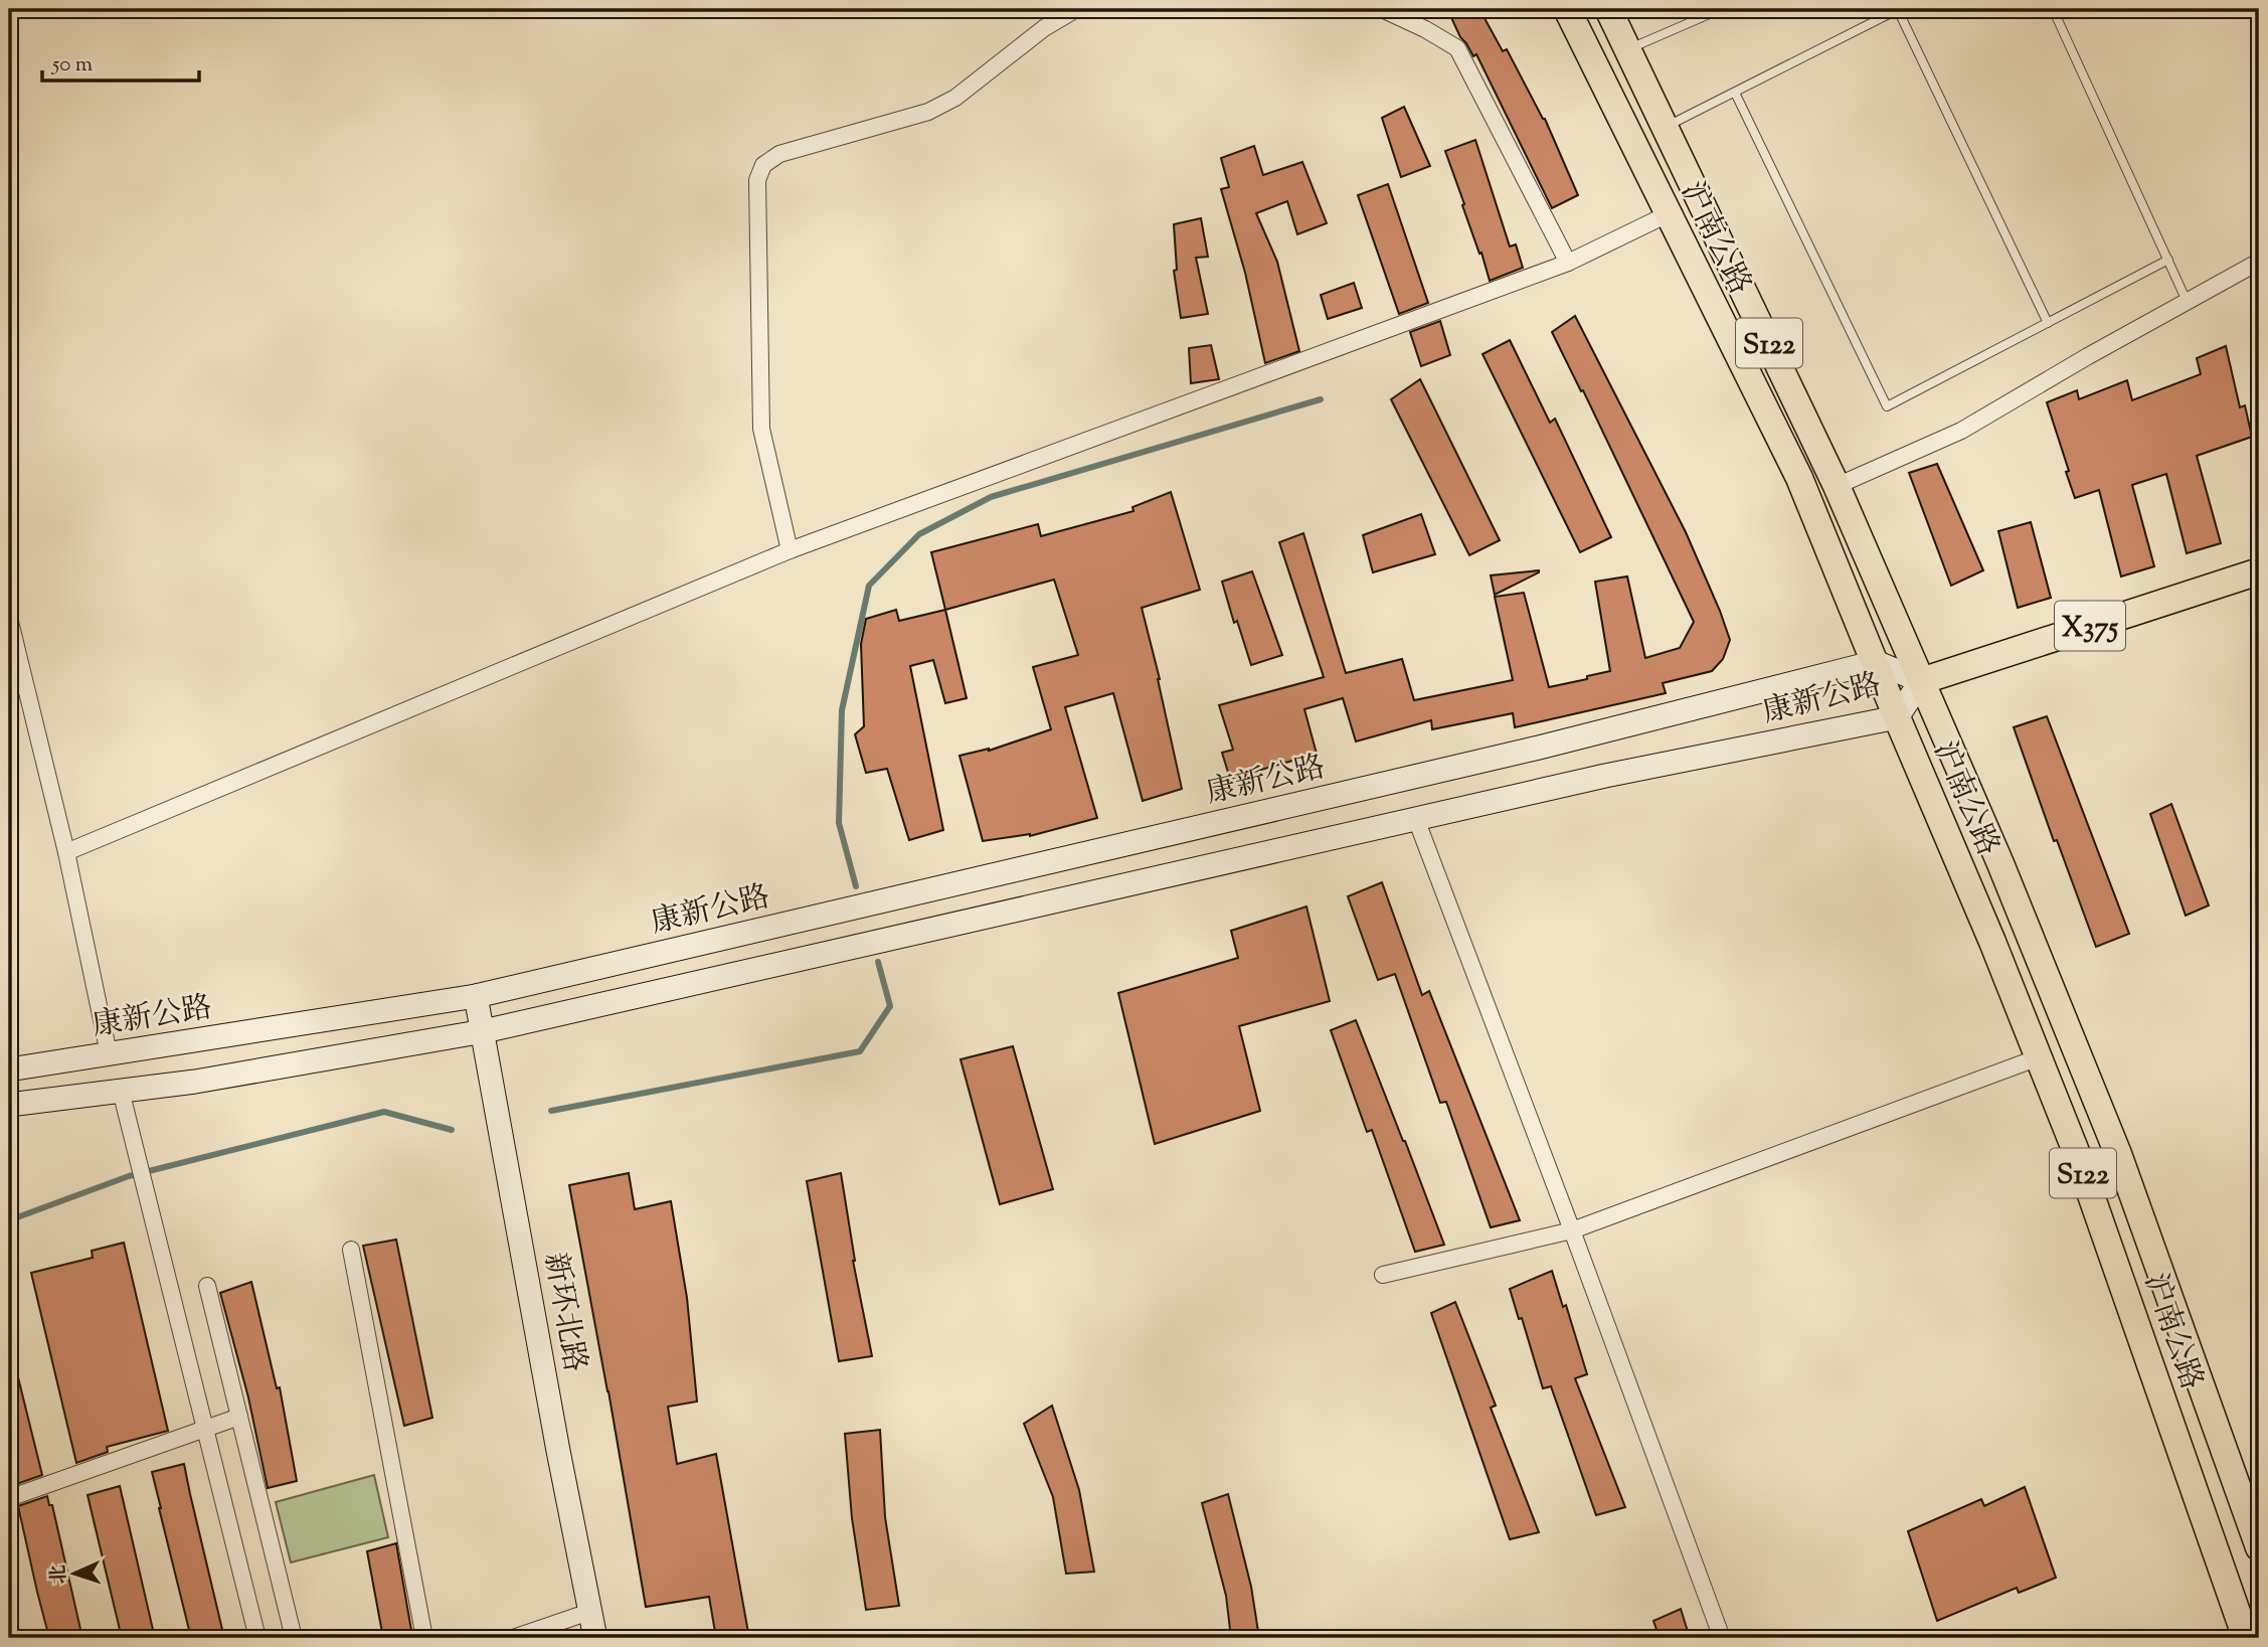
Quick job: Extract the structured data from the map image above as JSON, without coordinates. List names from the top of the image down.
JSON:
{
  "streets": {
    "main road": [
      "沪南公路",
      "S122",
      "X375",
      "康新公路",
      "新环北路"
    ]
  },
  "crossings": [
    ["沪南公路", "X375"],
    ["沪南公路", "康新公路"],
    ["X375", "康新公路"],
    ["康新公路", "新环北路"]
  ],
  "scale_bar": "50 m",
  "north": "left"
}
